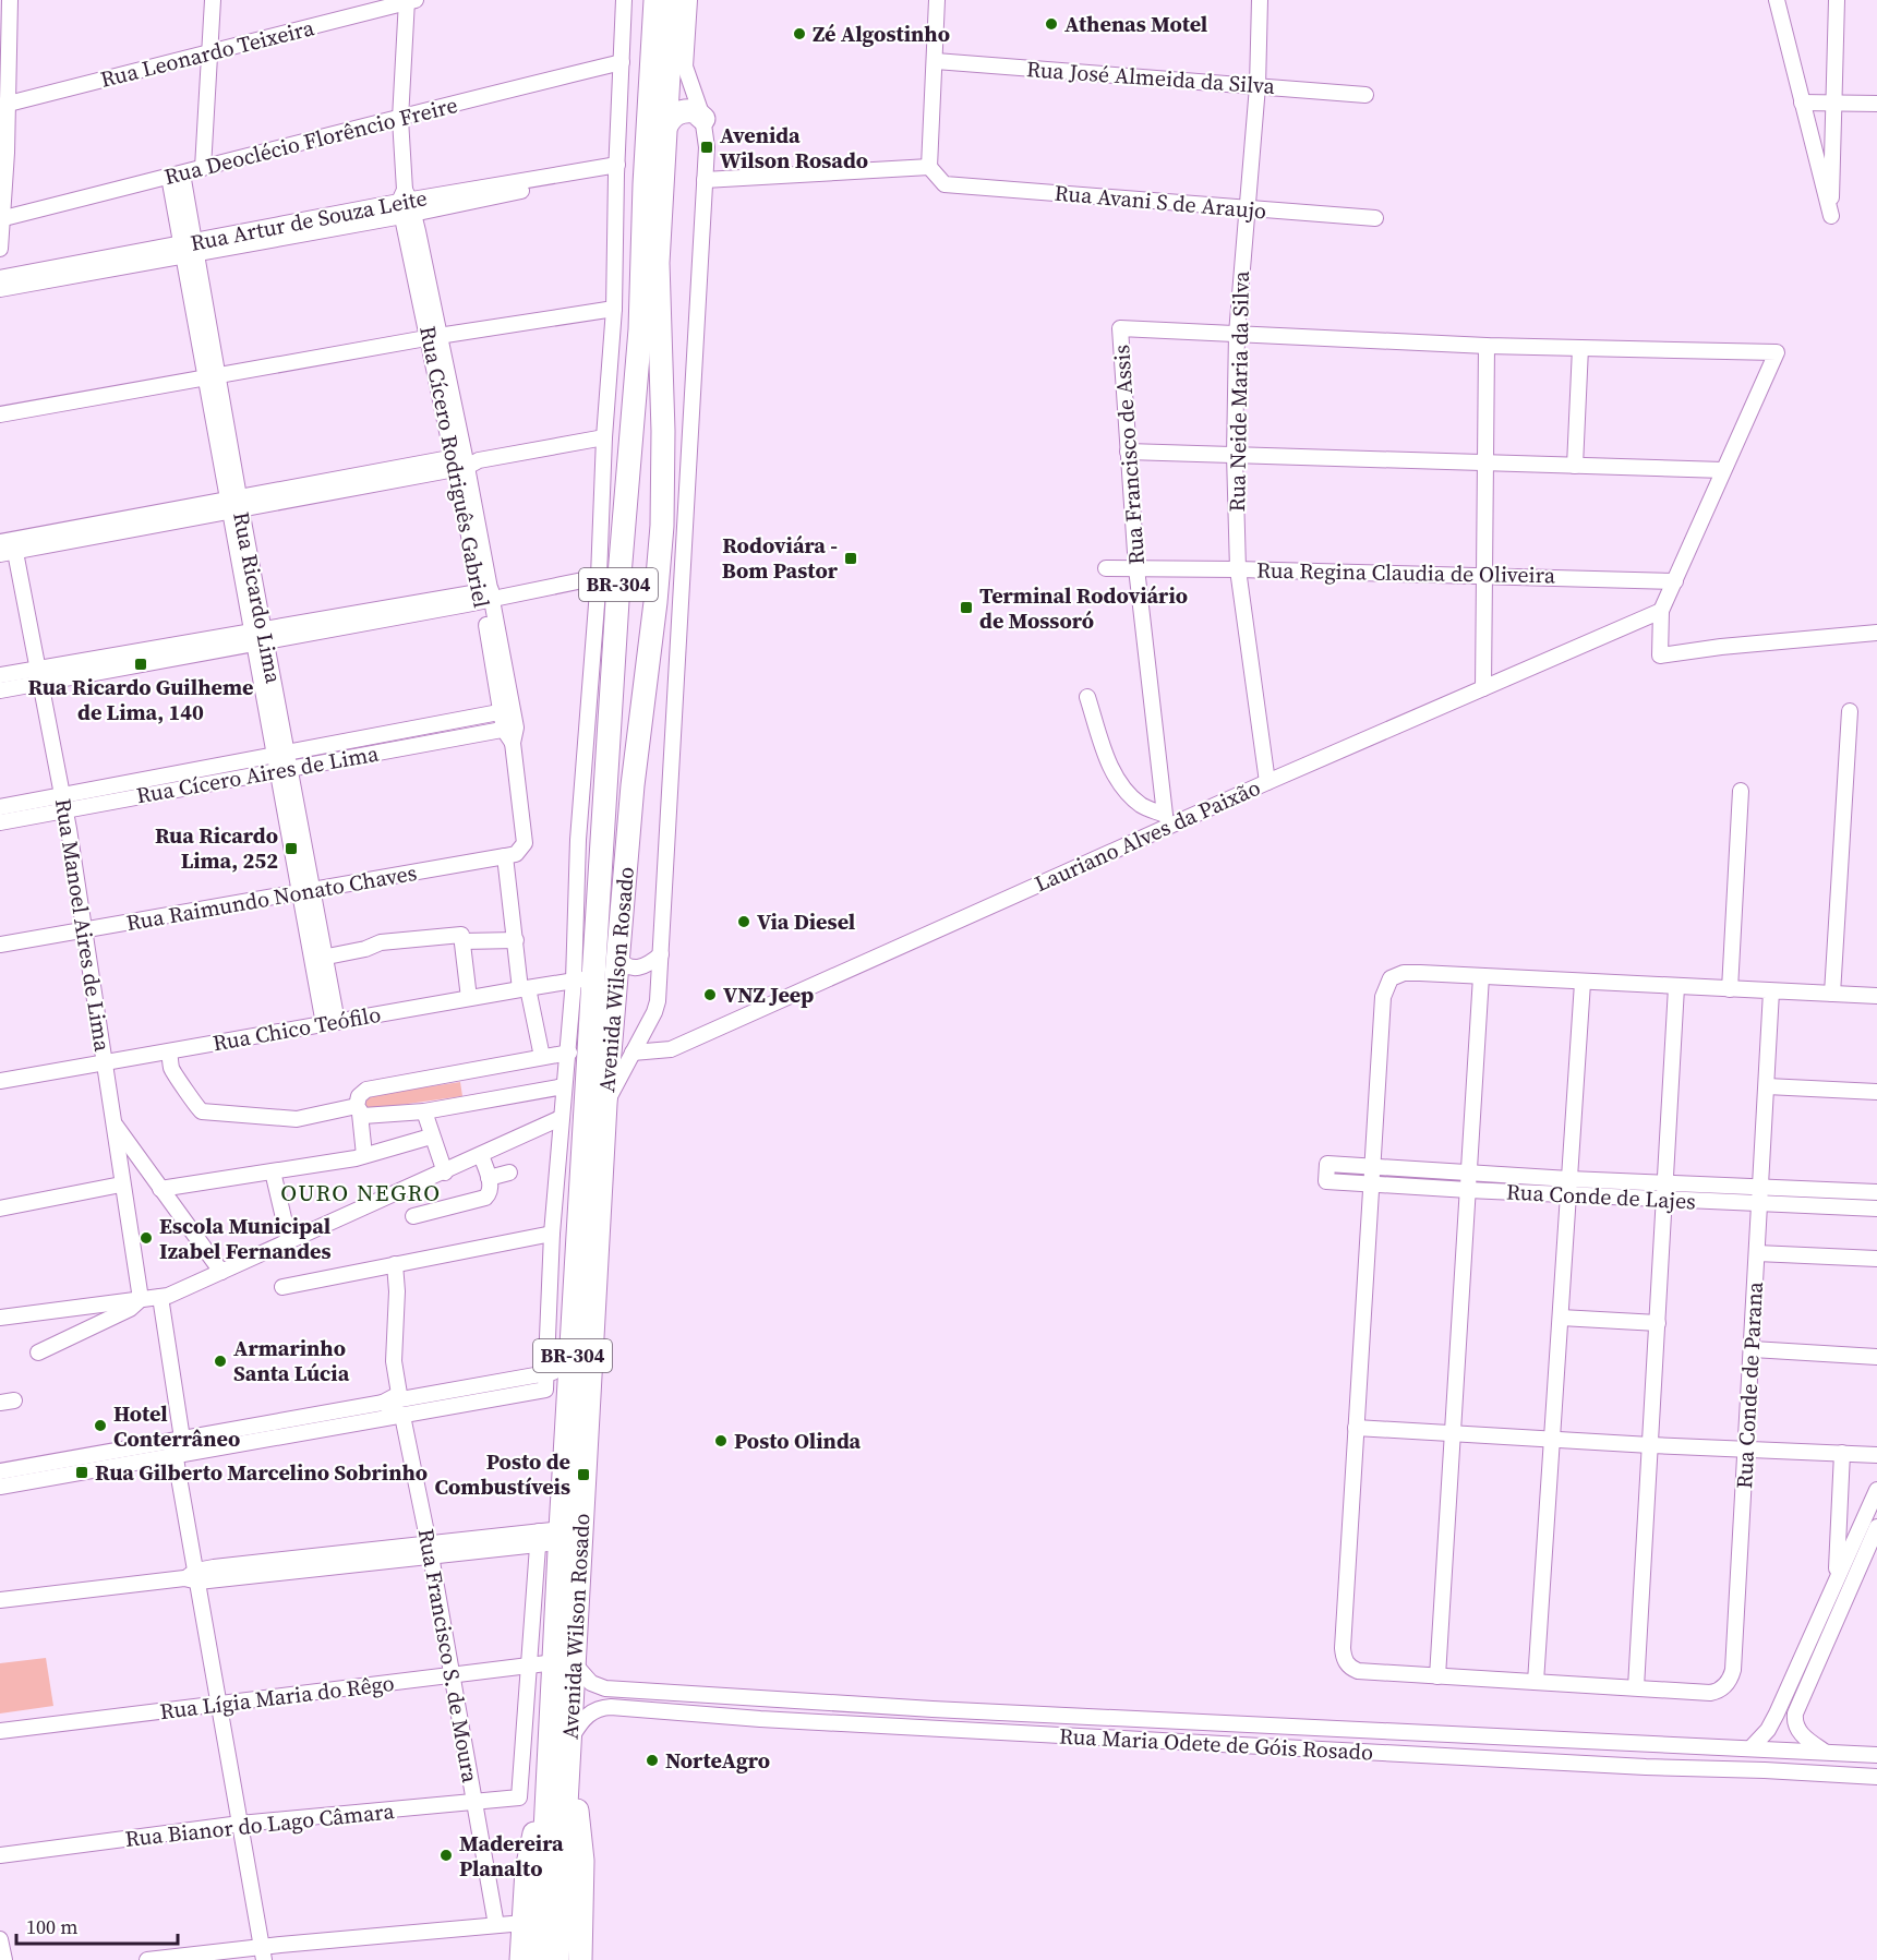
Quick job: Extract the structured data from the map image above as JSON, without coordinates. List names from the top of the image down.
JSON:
{
  "streets": {
    "highway": ["BR-304", "Avenida Wilson Rosado"],
    "street": [
      "Rua Leonardo Teixeira",
      "Rua José Almeida da Silva",
      "Rua Deoclécio Florêncio Freire",
      "Rua Avani S de Araujo",
      "Rua Artur de Souza Leite",
      "Rua Neide Maria da Silva",
      "Rua Francisco de Assis",
      "Rua Cícero Rodriguês Gabriel",
      "Rua Regina Claudia de Oliveira",
      "Rua Ricardo Lima",
      "Rua Cícero Aires de Lima",
      "Lauriano Alves da Paixão",
      "Rua Raimundo Nonato Chaves",
      "Rua Manoel Aires de Lima",
      "Rua Chico Teófilo",
      "Rua Conde de Lajes",
      "Rua Conde de Parana",
      "Rua Francisco S. de Moura",
      "Rua Lígia Maria do Rêgo",
      "Rua Maria Odete de Góis Rosado",
      "Rua Bianor do Lago Câmara"
    ]
  },
  "crossings": [
    ["Rua Leonardo Teixeira", "Rua Cícero Rodriguês Gabriel"],
    ["Rua José Almeida da Silva", "Rua Neide Maria da Silva"],
    ["Rua Deoclécio Florêncio Freire", "Rua Cícero Rodriguês Gabriel"],
    ["Rua Deoclécio Florêncio Freire", "Rua Ricardo Lima"],
    ["Rua Avani S de Araujo", "Rua Neide Maria da Silva"],
    ["Rua Artur de Souza Leite", "Rua Cícero Rodriguês Gabriel"],
    ["Rua Artur de Souza Leite", "Rua Ricardo Lima"],
    ["Rua Neide Maria da Silva", "Rua Francisco de Assis"],
    ["Rua Neide Maria da Silva", "Rua Regina Claudia de Oliveira"],
    ["Rua Neide Maria da Silva", "Lauriano Alves da Paixão"],
    ["Rua Francisco de Assis", "Rua Regina Claudia de Oliveira"],
    ["Rua Cícero Rodriguês Gabriel", "Rua Cícero Aires de Lima"],
    ["Rua Cícero Rodriguês Gabriel", "Rua Raimundo Nonato Chaves"],
    ["Rua Ricardo Lima", "Rua Cícero Aires de Lima"],
    ["Rua Ricardo Lima", "Rua Raimundo Nonato Chaves"],
    ["Rua Ricardo Lima", "Rua Chico Teófilo"],
    ["Rua Cícero Aires de Lima", "Rua Manoel Aires de Lima"],
    ["Rua Raimundo Nonato Chaves", "Rua Manoel Aires de Lima"],
    ["Rua Manoel Aires de Lima", "Rua Chico Teófilo"],
    ["Avenida Wilson Rosado", "Rua Chico Teófilo"],
    ["Avenida Wilson Rosado", "Rua Lígia Maria do Rêgo"],
    ["Avenida Wilson Rosado", "Rua Maria Odete de Góis Rosado"],
    ["Rua Conde de Lajes", "Rua Conde de Parana"],
    ["Rua Francisco S. de Moura", "Rua Lígia Maria do Rêgo"],
    ["Rua Francisco S. de Moura", "Rua Bianor do Lago Câmara"],
    ["Rua Lígia Maria do Rêgo", "Rua Maria Odete de Góis Rosado"],
    ["Rua Lígia Maria do Rêgo", "Rua Bianor do Lago Câmara"]
  ],
  "districts": ["OURO NEGRO"],
  "places": {
    "other": [
      "Athenas Motel",
      "Zé Algostinho",
      "Via Diesel",
      "VNZ Jeep",
      "Escola Municipal Izabel Fernandes",
      "Armarinho Santa Lúcia",
      "Hotel Conterrâneo",
      "Posto Olinda",
      "NorteAgro",
      "Madereira Planalto"
    ],
    "transit": [
      "Avenida Wilson Rosado",
      "Rodoviára - Bom Pastor",
      "Terminal Rodoviário de Mossoró",
      "Rua Ricardo Guilheme de Lima, 140",
      "Rua Ricardo Lima, 252",
      "Rua Gilberto Marcelino Sobrinho",
      "Posto de Combustíveis"
    ]
  },
  "scale_bar": "100 m"
}
